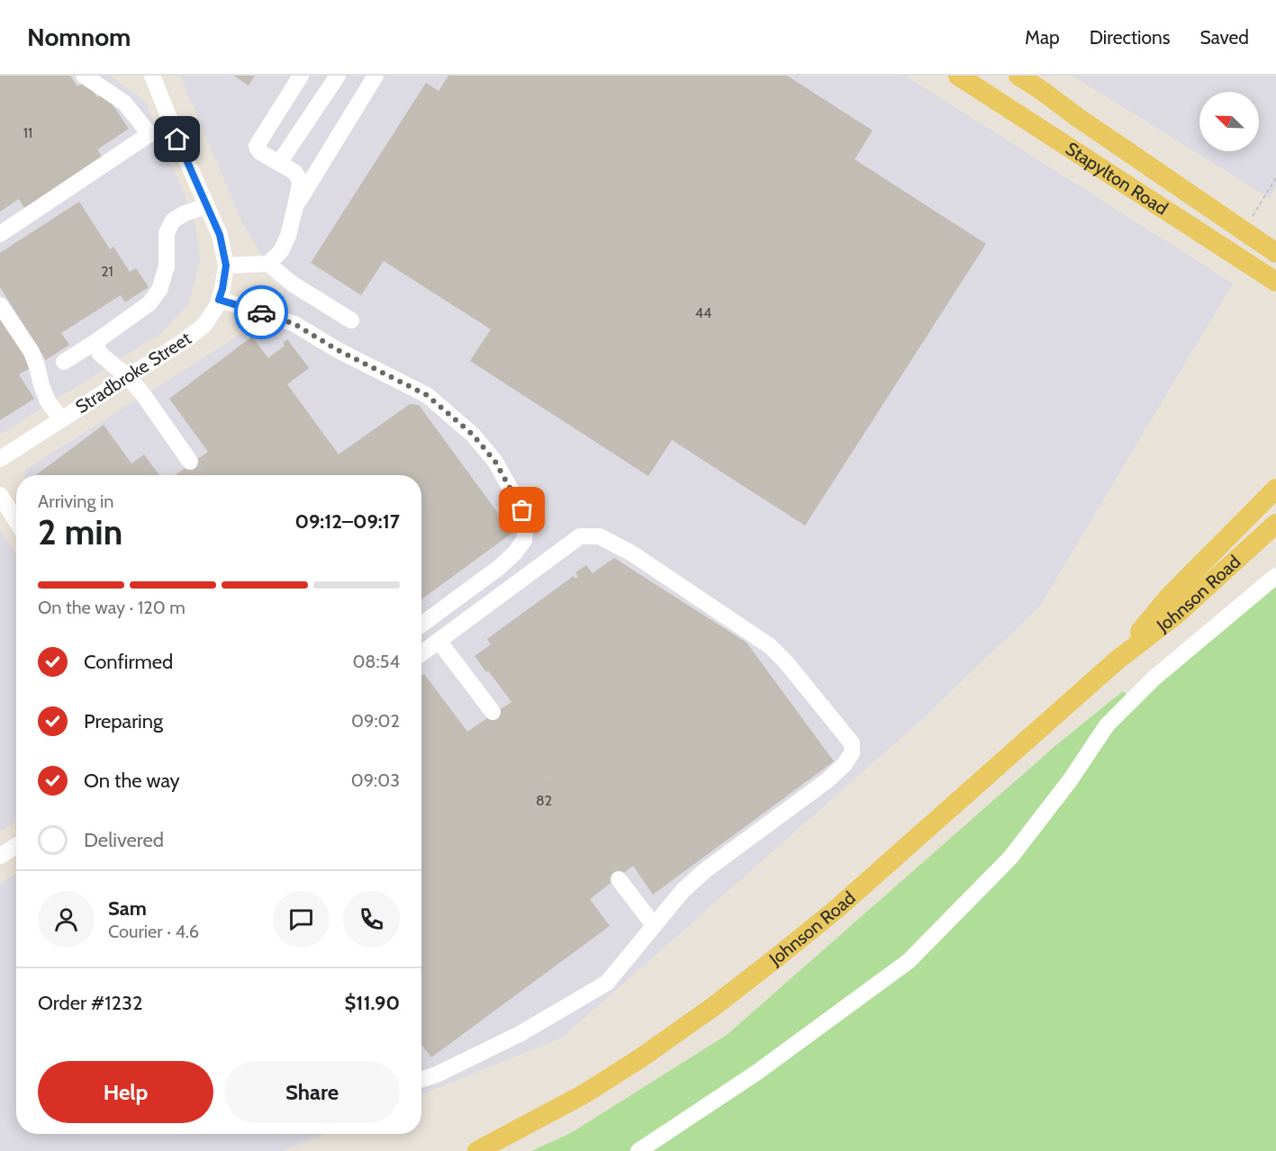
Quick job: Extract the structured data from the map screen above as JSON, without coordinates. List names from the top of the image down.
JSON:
{
  "streets": {
    "main road": ["Stapylton Road", "Johnson Road"],
    "street": ["Stradbroke Street"]
  },
  "house_numbers": [
    "11",
    "21",
    "44",
    "82"
  ],
  "north": "top left",
  "page": {
    "header": "Nomnom",
    "nav": ["Map", "Directions", "Saved"],
    "heading": ["2 min", "Arriving in", "09:12–09:17"],
    "panel": [
      "Sam",
      "Courier · 4.6",
      "Order #1232",
      "$11.90"
    ],
    "bar": "On the way · 120 m",
    "list": [
      ["Confirmed", "08:54"],
      ["Preparing", "09:02"],
      ["On the way", "09:03"],
      "Delivered"
    ],
    "buttons": ["Help", "Share"]
  }
}
